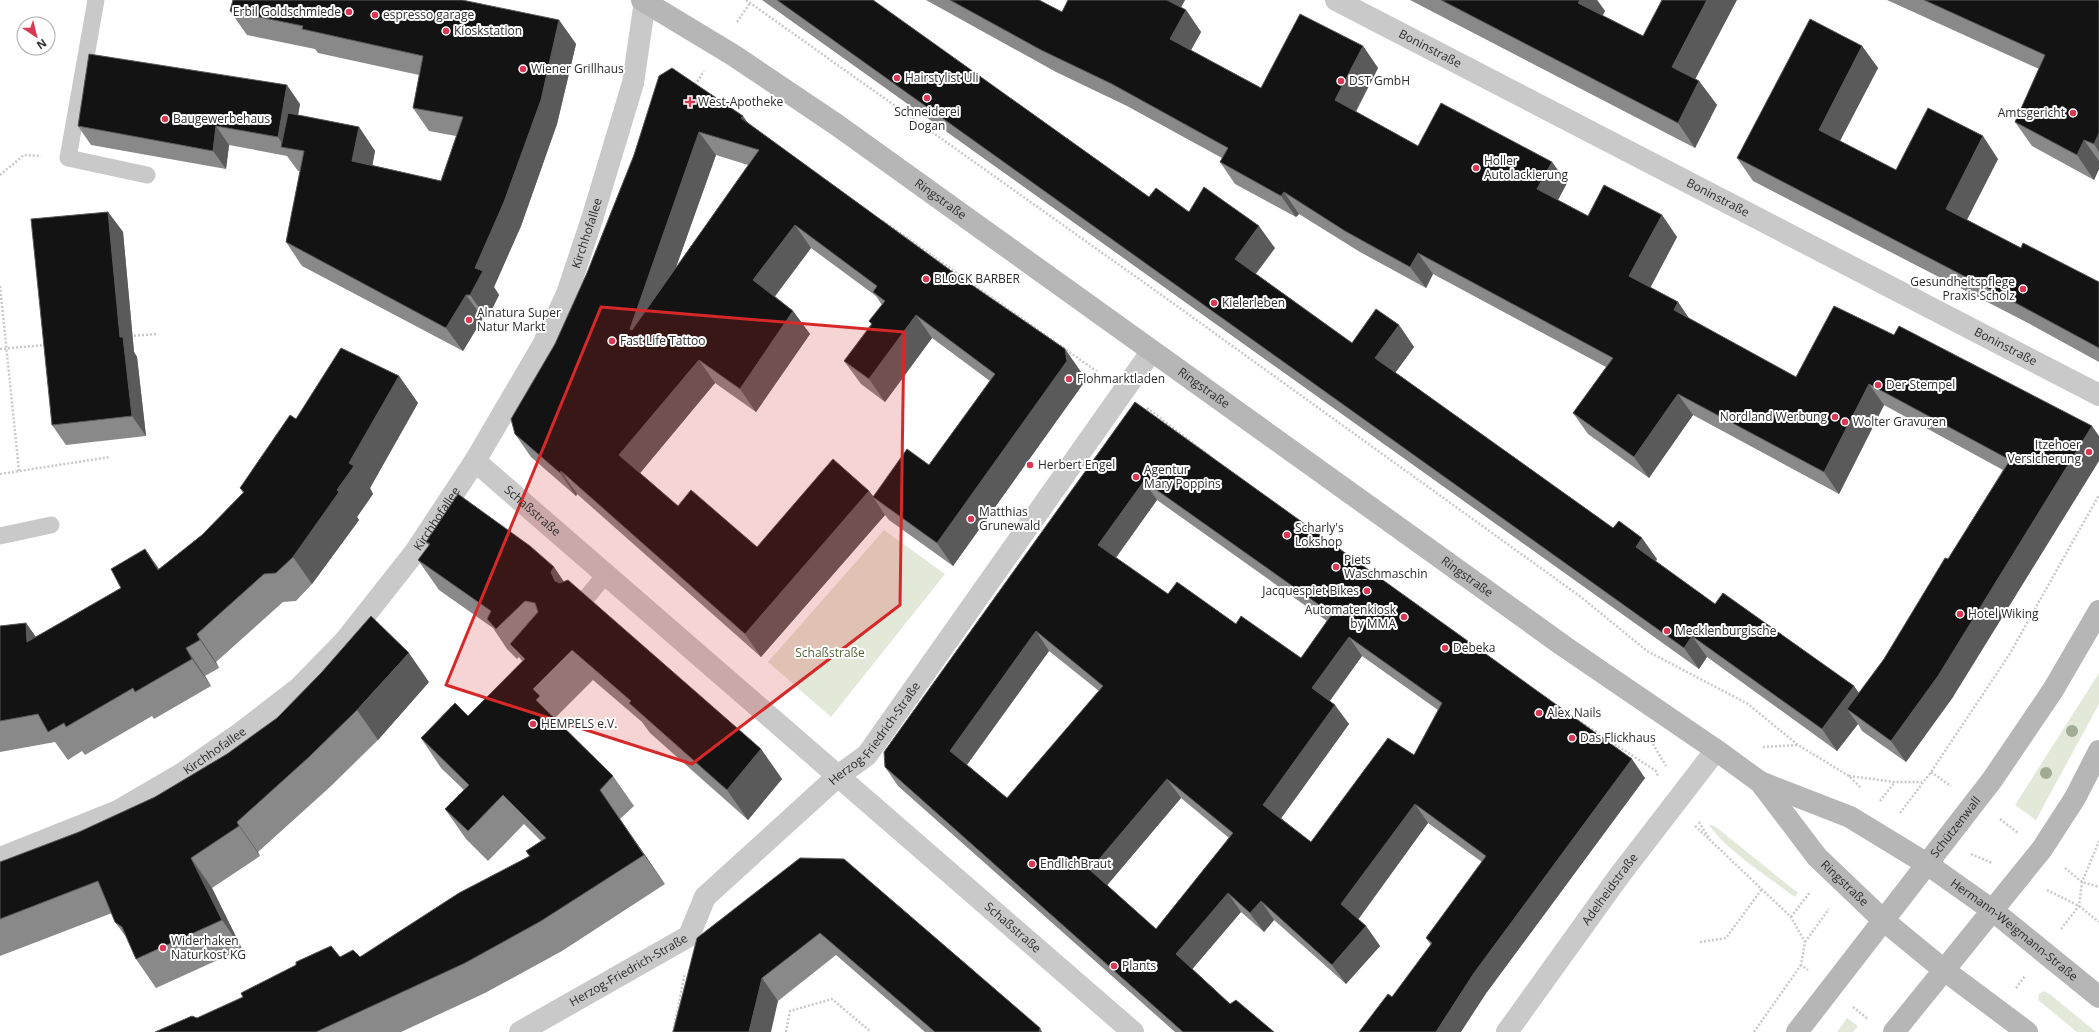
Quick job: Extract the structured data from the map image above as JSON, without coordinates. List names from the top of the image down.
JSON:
{
  "streets": {
    "main road": ["Ringstraße", "Schützenwall", "Hermann-Weigmann-Straße"],
    "street": [
      "Boninstraße",
      "Kirchhofallee",
      "Schaßstraße",
      "Herzog-Friedrich-Straße",
      "Adelheidstraße"
    ]
  },
  "crossings": [
    ["Ringstraße", "Kirchhofallee"],
    ["Ringstraße", "Herzog-Friedrich-Straße"],
    ["Ringstraße", "Schützenwall"],
    ["Ringstraße", "Adelheidstraße"],
    ["Ringstraße", "Hermann-Weigmann-Straße"],
    ["Kirchhofallee", "Schaßstraße"],
    ["Schaßstraße", "Herzog-Friedrich-Straße"],
    ["Schützenwall", "Hermann-Weigmann-Straße"]
  ],
  "parks": ["Schaßstraße"],
  "places": {
    "other": [
      "Erbil Goldschmiede",
      "espresso garage",
      "Kioskstation",
      "Wiener Grillhaus",
      "Hairstylist Uli",
      "DST GmbH",
      "Schneiderei Dogan",
      "Amtsgericht",
      "Baugewerbehaus",
      "Holler Autolackierung",
      "BLOCK BARBER",
      "Gesundheitspflege Praxis Scholz",
      "Kielerleben",
      "Alnatura Super Natur Markt",
      "Fast Life Tattoo",
      "Flohmarktladen",
      "Der Stempel",
      "Nordland Werbung",
      "Wolter Gravuren",
      "Itzehoer Versicherung",
      "Herbert Engel",
      "Agentur Mary Poppins",
      "Matthias Grunewald",
      "Scharly's Lokshop",
      "Piets Waschmaschin",
      "Jacquespiet Bikes",
      "Hotel Wiking",
      "Automatenkiosk by MMA",
      "Mecklenburgische",
      "Debeka",
      "Alex Nails",
      "HEMPELS e.V.",
      "Das Flickhaus",
      "EndlichBraut",
      "Widerhaken Naturkost KG",
      "Plants"
    ],
    "health": ["West-Apotheke"]
  },
  "north": "bottom right"
}
